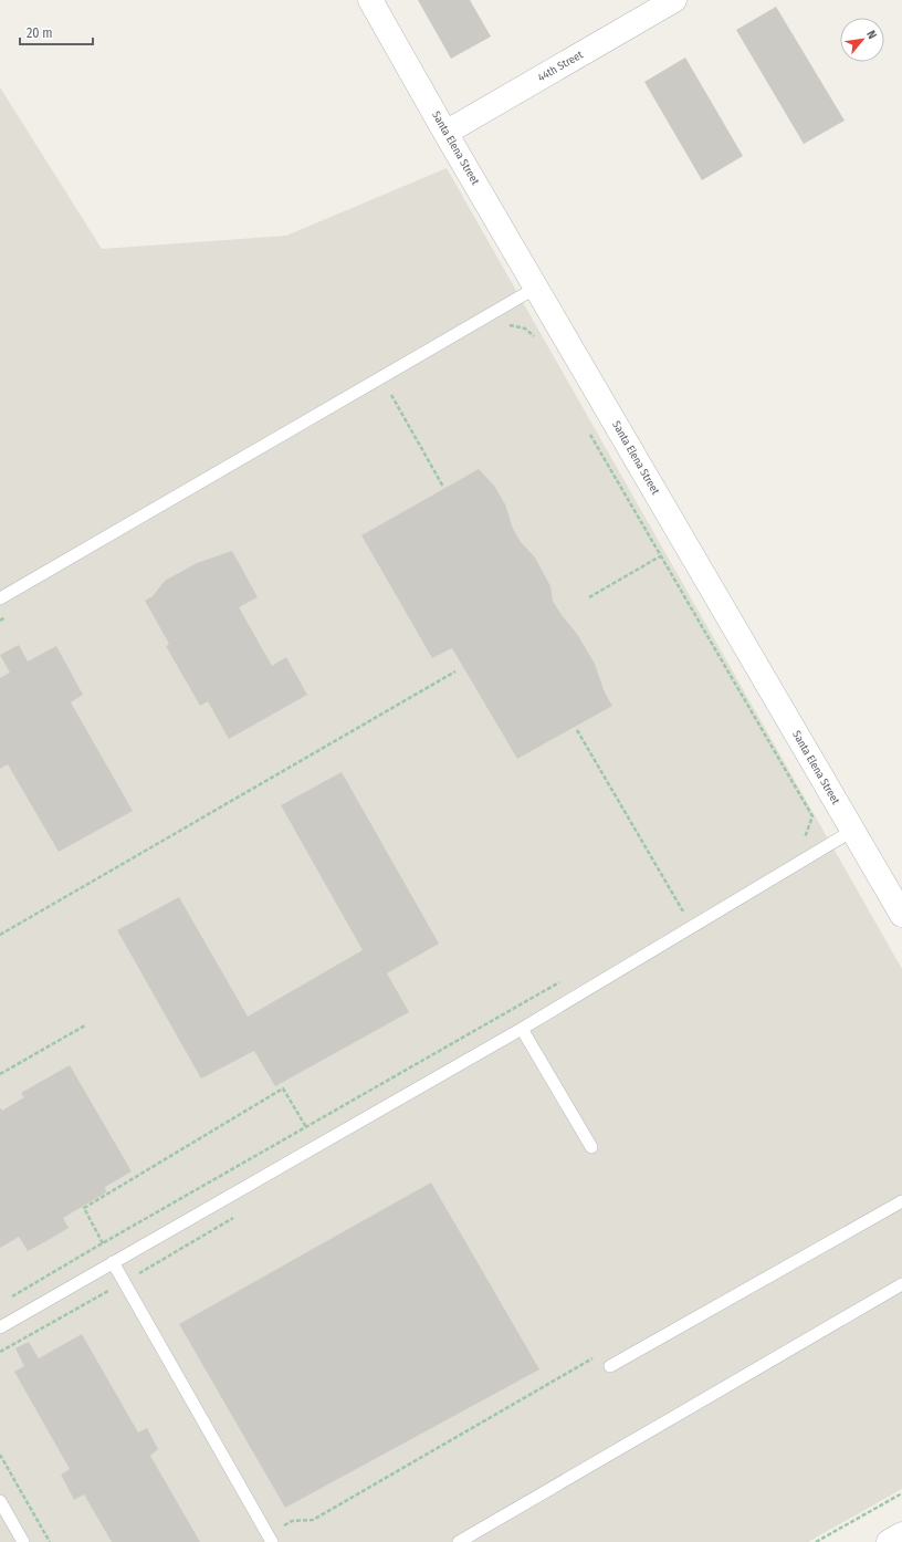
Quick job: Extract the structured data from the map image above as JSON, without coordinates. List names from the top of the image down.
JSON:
{
  "streets": {
    "street": ["44th Street", "Santa Elena Street"]
  },
  "crossings": [
    ["44th Street", "Santa Elena Street"]
  ],
  "scale_bar": "20 m",
  "north": "top right"
}
